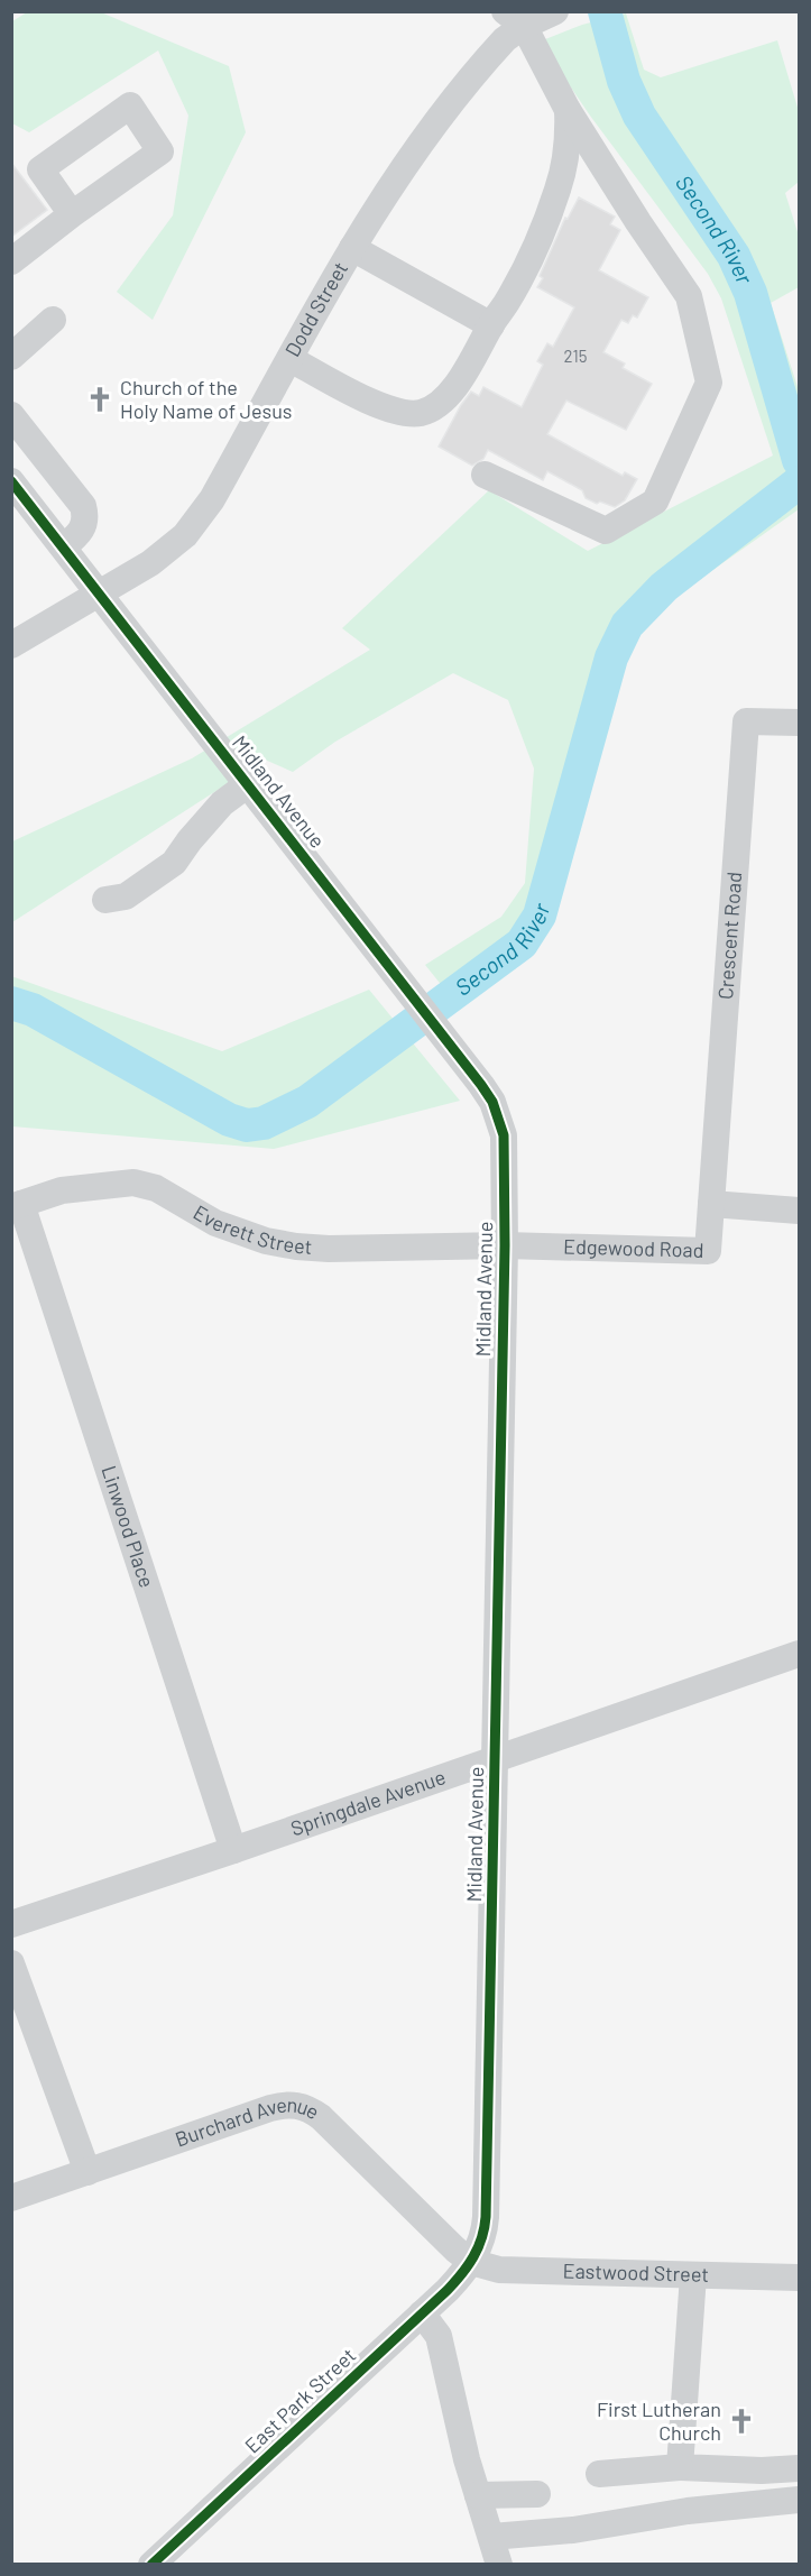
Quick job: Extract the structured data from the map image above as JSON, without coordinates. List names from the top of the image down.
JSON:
{
  "streets": {
    "street": [
      "Dodd Street",
      "Midland Avenue",
      "Crescent Road",
      "Everett Street",
      "Edgewood Road",
      "Linwood Place",
      "Springdale Avenue",
      "Burchard Avenue",
      "Eastwood Street",
      "East Park Street"
    ]
  },
  "crossings": [
    ["Dodd Street", "Midland Avenue"],
    ["Midland Avenue", "Everett Street"],
    ["Midland Avenue", "Edgewood Road"],
    ["Midland Avenue", "Springdale Avenue"],
    ["Midland Avenue", "Burchard Avenue"],
    ["Midland Avenue", "Eastwood Street"],
    ["Midland Avenue", "East Park Street"],
    ["Crescent Road", "Edgewood Road"],
    ["Everett Street", "Edgewood Road"],
    ["Everett Street", "Linwood Place"],
    ["Linwood Place", "Springdale Avenue"],
    ["Burchard Avenue", "Eastwood Street"],
    ["Burchard Avenue", "East Park Street"],
    ["Eastwood Street", "East Park Street"]
  ],
  "water": ["Second River"],
  "places": {
    "church": ["Church of the Holy Name of Jesus", "First Lutheran Church"]
  },
  "house_numbers": ["215"]
}
